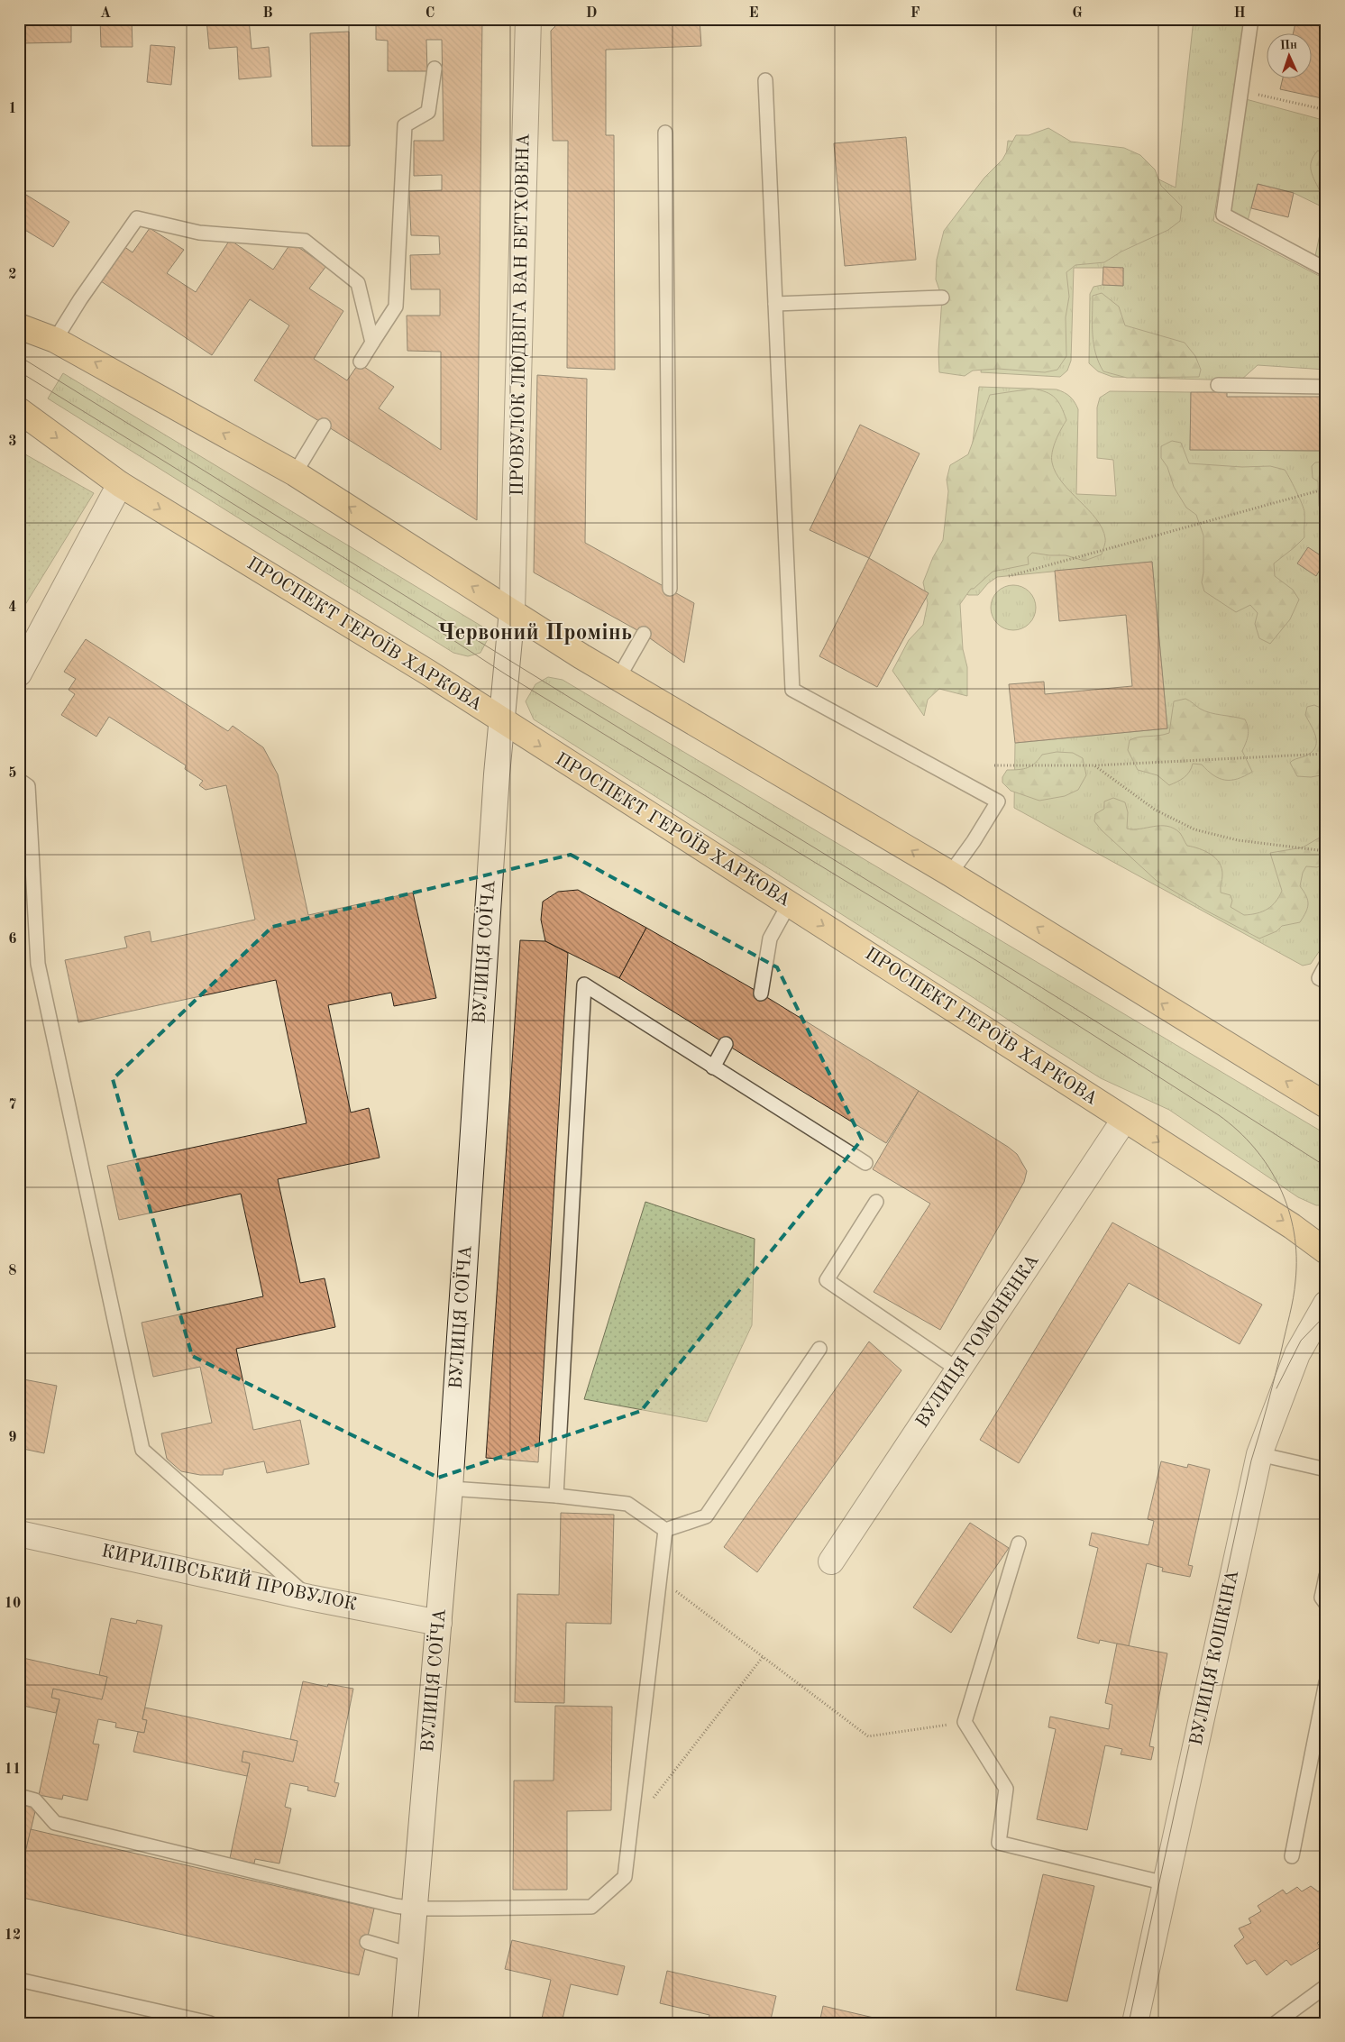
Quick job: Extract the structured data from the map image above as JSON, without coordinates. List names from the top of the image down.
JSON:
{
  "streets": {
    "main road": ["ПРОСПЕКТ ГЕРОЇВ ХАРКОВА"],
    "street": [
      "ПРОВУЛОК ЛЮДВІГА ВАН БЕТХОВЕНА",
      "ВУЛИЦЯ СОЇЧА",
      "ВУЛИЦЯ ГОМОНЕНКА",
      "КИРИЛІВСЬКИЙ ПРОВУЛОК",
      "ВУЛИЦЯ КОШКІНА"
    ]
  },
  "crossings": [
    ["ПРОВУЛОК ЛЮДВІГА ВАН БЕТХОВЕНА", "ВУЛИЦЯ СОЇЧА"],
    ["ПРОСПЕКТ ГЕРОЇВ ХАРКОВА", "ВУЛИЦЯ СОЇЧА"],
    ["ПРОСПЕКТ ГЕРОЇВ ХАРКОВА", "ВУЛИЦЯ ГОМОНЕНКА"],
    ["ВУЛИЦЯ СОЇЧА", "КИРИЛІВСЬКИЙ ПРОВУЛОК"]
  ],
  "districts": ["Червоний Промінь"],
  "north": "top",
  "grid": {
    "columns": [
      "A",
      "B",
      "C",
      "D",
      "E",
      "F",
      "G",
      "H"
    ],
    "rows": [
      "1",
      "2",
      "3",
      "4",
      "5",
      "6",
      "7",
      "8",
      "9",
      "10",
      "11",
      "12"
    ]
  }
}
